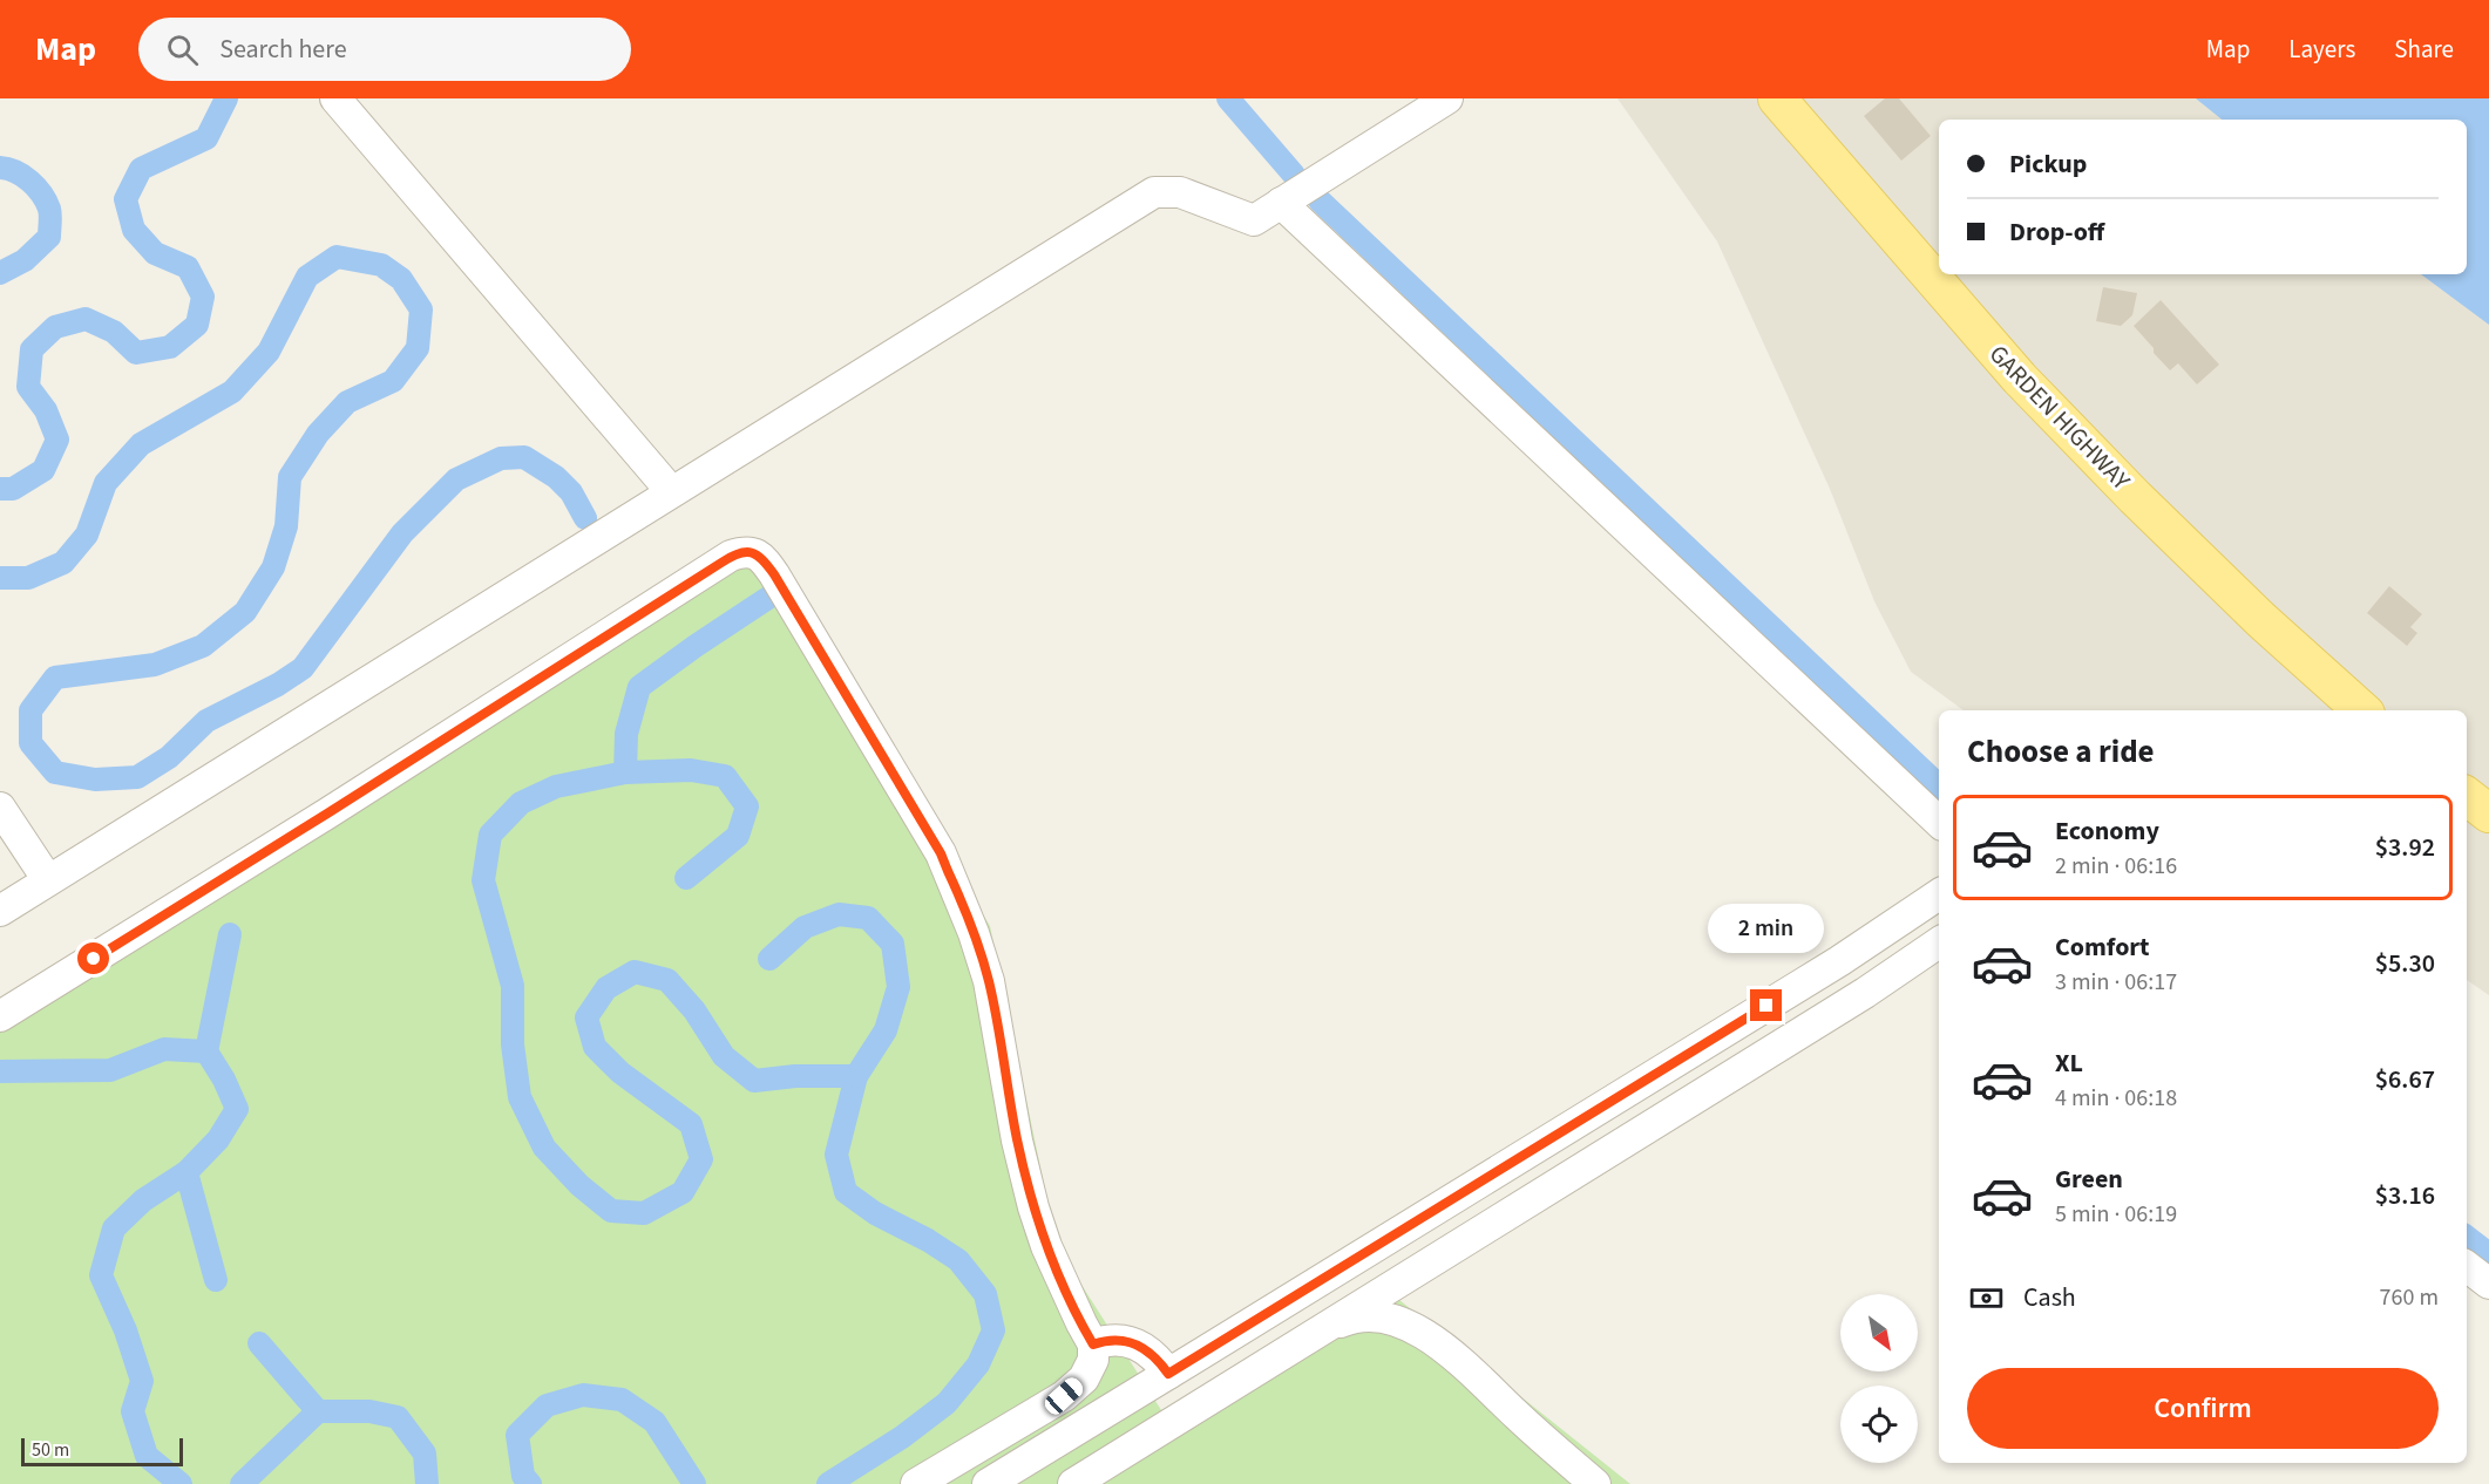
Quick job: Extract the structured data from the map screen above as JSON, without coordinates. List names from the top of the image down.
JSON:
{
  "streets": {
    "main road": ["GARDEN HIGHWAY"]
  },
  "scale_bar": "50 m",
  "north": "bottom right",
  "page": {
    "header": "Map",
    "search": "Search here",
    "nav": ["Map", "Layers", "Share"],
    "banner": ["Pickup", "Drop-off"],
    "heading": "Choose a ride",
    "list": [
      {
        "name": "Economy",
        "note": "2 min · 06:16",
        "value": "$3.92"
      },
      {
        "name": "Comfort",
        "note": "3 min · 06:17",
        "value": "$5.30"
      },
      {
        "name": "XL",
        "note": "4 min · 06:18",
        "value": "$6.67"
      },
      {
        "name": "Green",
        "note": "5 min · 06:19",
        "value": "$3.16"
      }
    ],
    "bubble": "2 min",
    "pay": ["Cash", "760 m"],
    "buttons": "Confirm",
    "scale": "50 m"
  }
}
